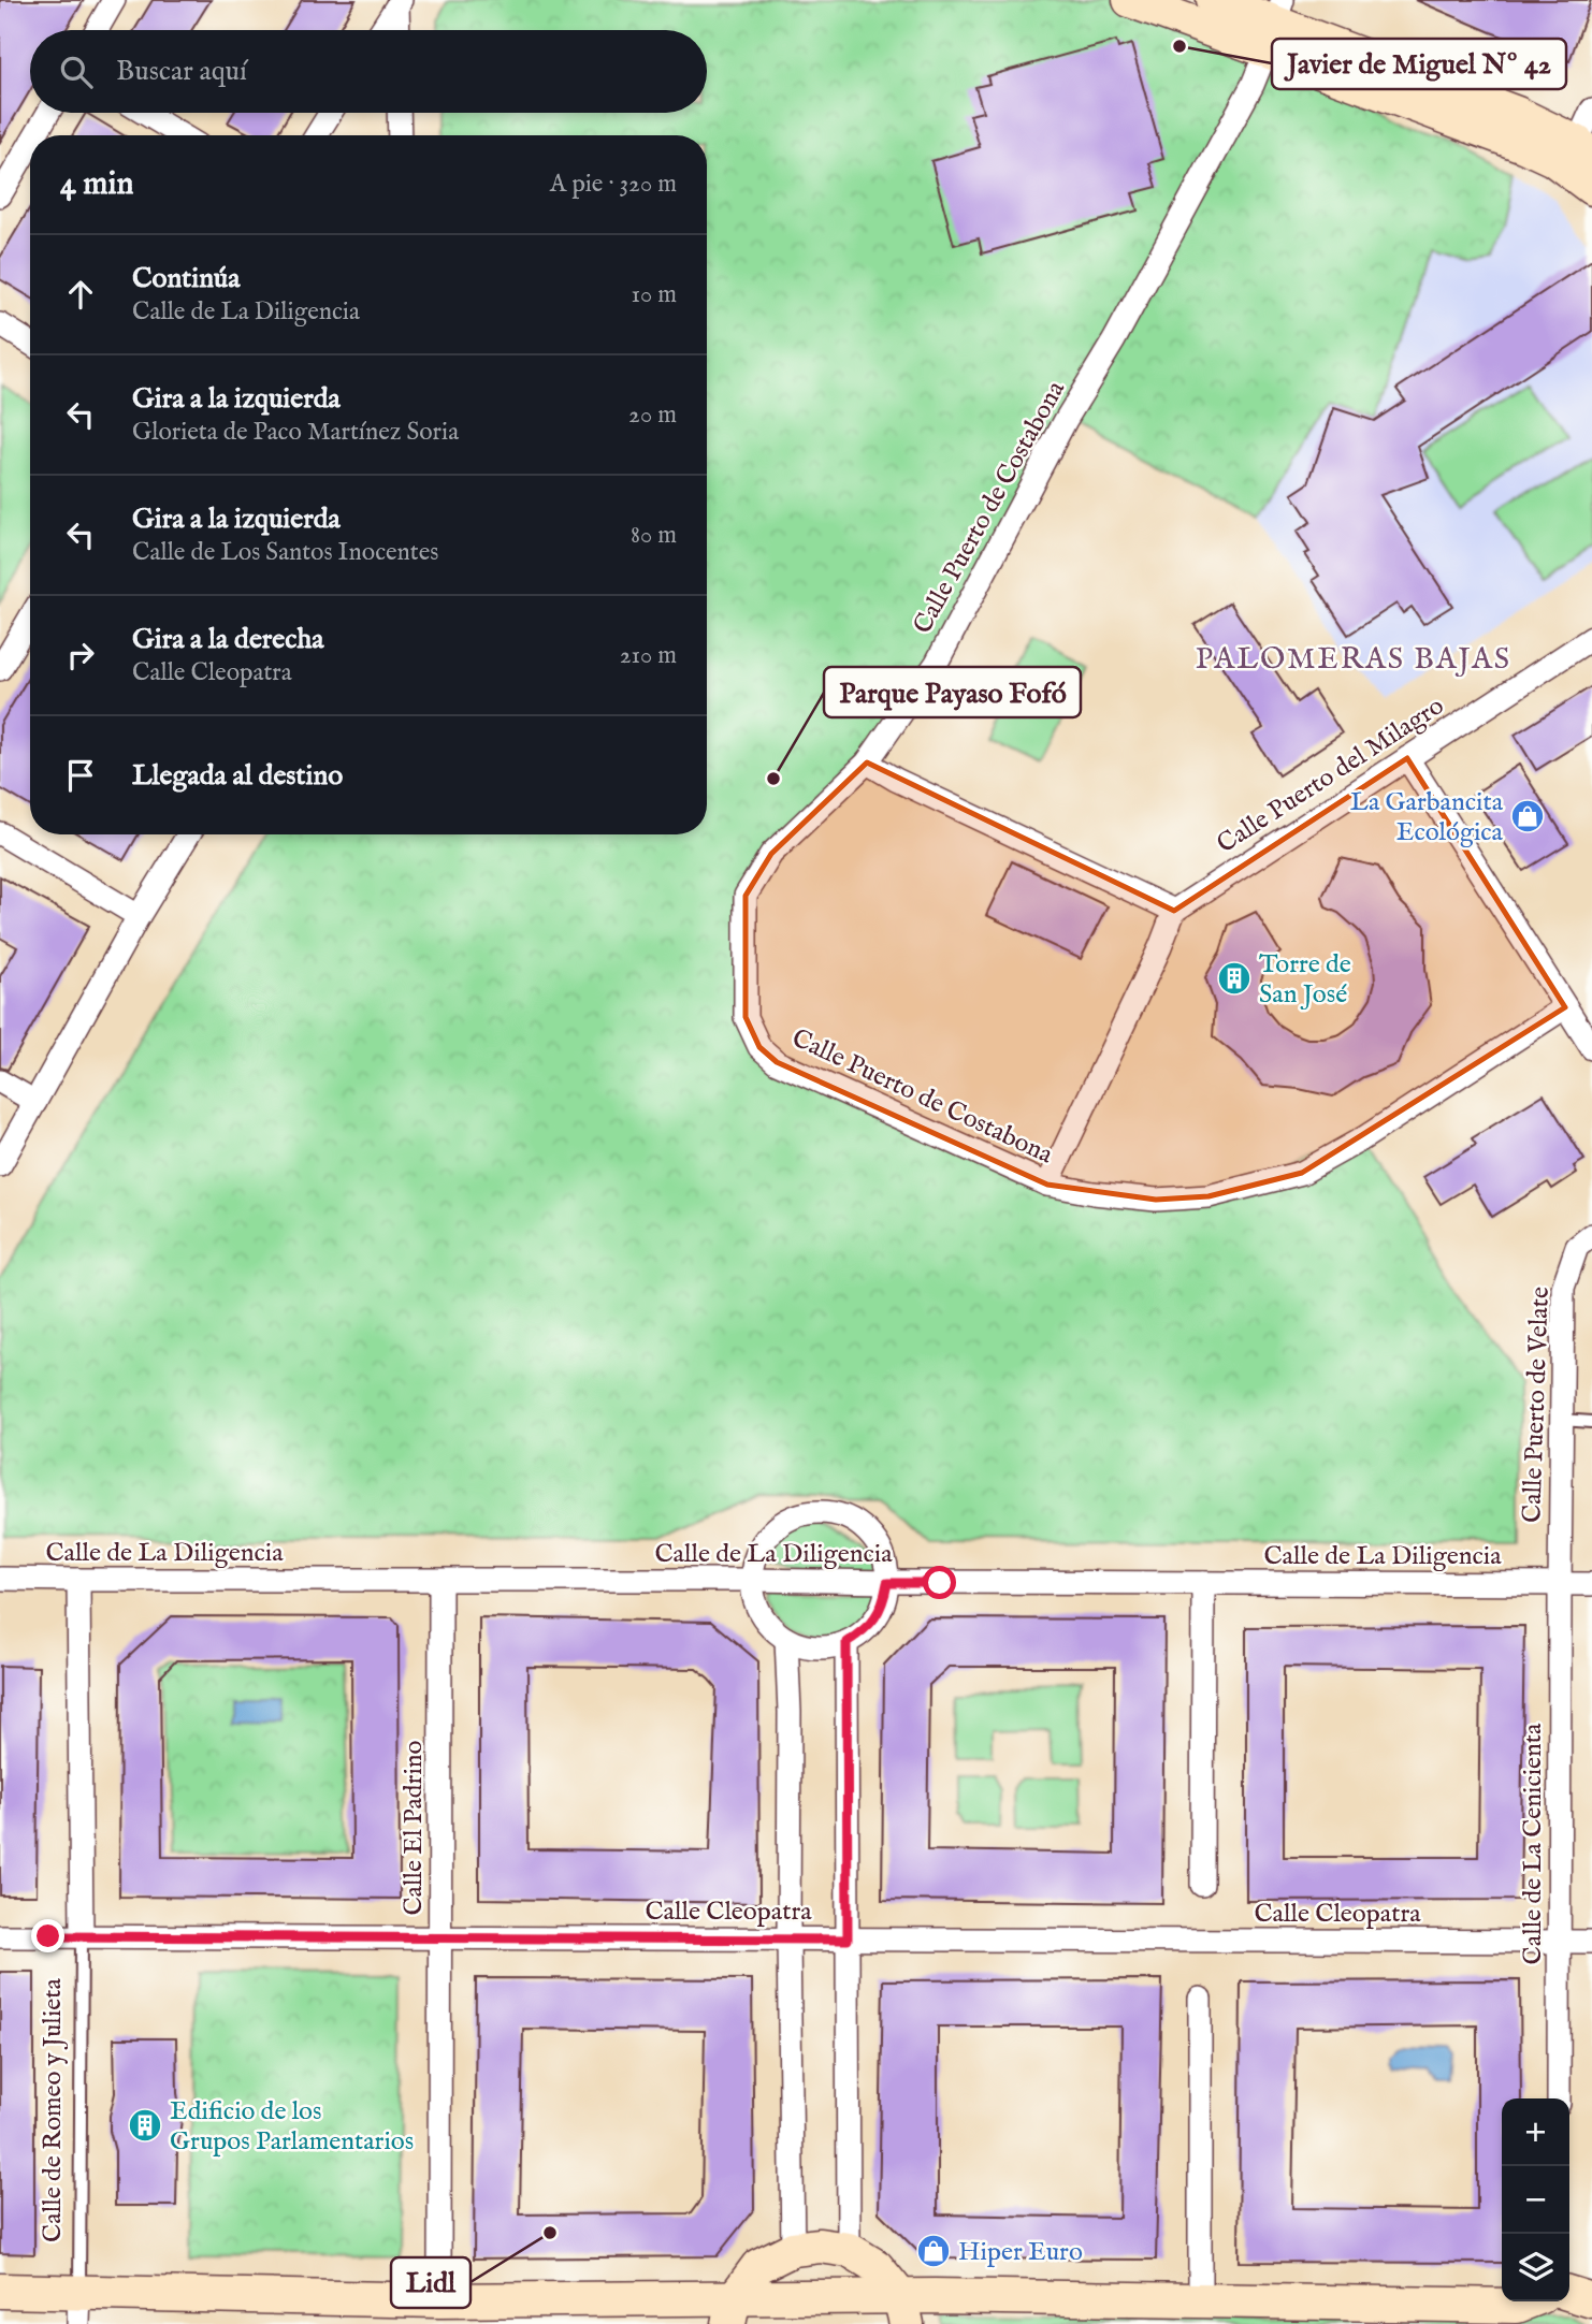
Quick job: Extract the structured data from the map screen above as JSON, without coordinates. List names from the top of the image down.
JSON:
{
  "streets": {
    "street": [
      "Calle Puerto de Costabona",
      "Calle Puerto del Milagro",
      "Calle Puerto de Velate",
      "Calle de La Diligencia",
      "Calle El Padrino",
      "Calle de La Cenicienta",
      "Calle Cleopatra",
      "Calle de Romeo y Julieta"
    ]
  },
  "crossings": [
    ["Calle Puerto de Velate", "Calle de La Diligencia"],
    ["Calle Puerto de Velate", "Calle de La Cenicienta"],
    ["Calle de La Diligencia", "Calle El Padrino"],
    ["Calle de La Diligencia", "Calle de La Cenicienta"],
    ["Calle de La Diligencia", "Calle de Romeo y Julieta"],
    ["Calle El Padrino", "Calle Cleopatra"],
    ["Calle de La Cenicienta", "Calle Cleopatra"],
    ["Calle Cleopatra", "Calle de Romeo y Julieta"]
  ],
  "districts": ["PALOMERAS BAJAS"],
  "places": {
    "other": ["Javier de Miguel Nº 42", "Parque Payaso Fofó", "Lidl"],
    "shop": ["La Garbancita Ecológica", "Hiper Euro"],
    "building": ["Torre de San José", "Edificio de los Grupos Parlamentarios"]
  },
  "page": {
    "search": "Buscar aquí",
    "heading": ["4 min", "A pie · 320 m"],
    "list": [
      ["Continúa", "Calle de La Diligencia", "10 m"],
      ["Gira a la izquierda", "Glorieta de Paco Martínez Soria", "20 m"],
      ["Gira a la izquierda", "Calle de Los Santos Inocentes", "80 m"],
      ["Gira a la derecha", "Calle Cleopatra", "210 m"],
      "Llegada al destino"
    ],
    "map_buttons": ["+", "−"]
  }
}
